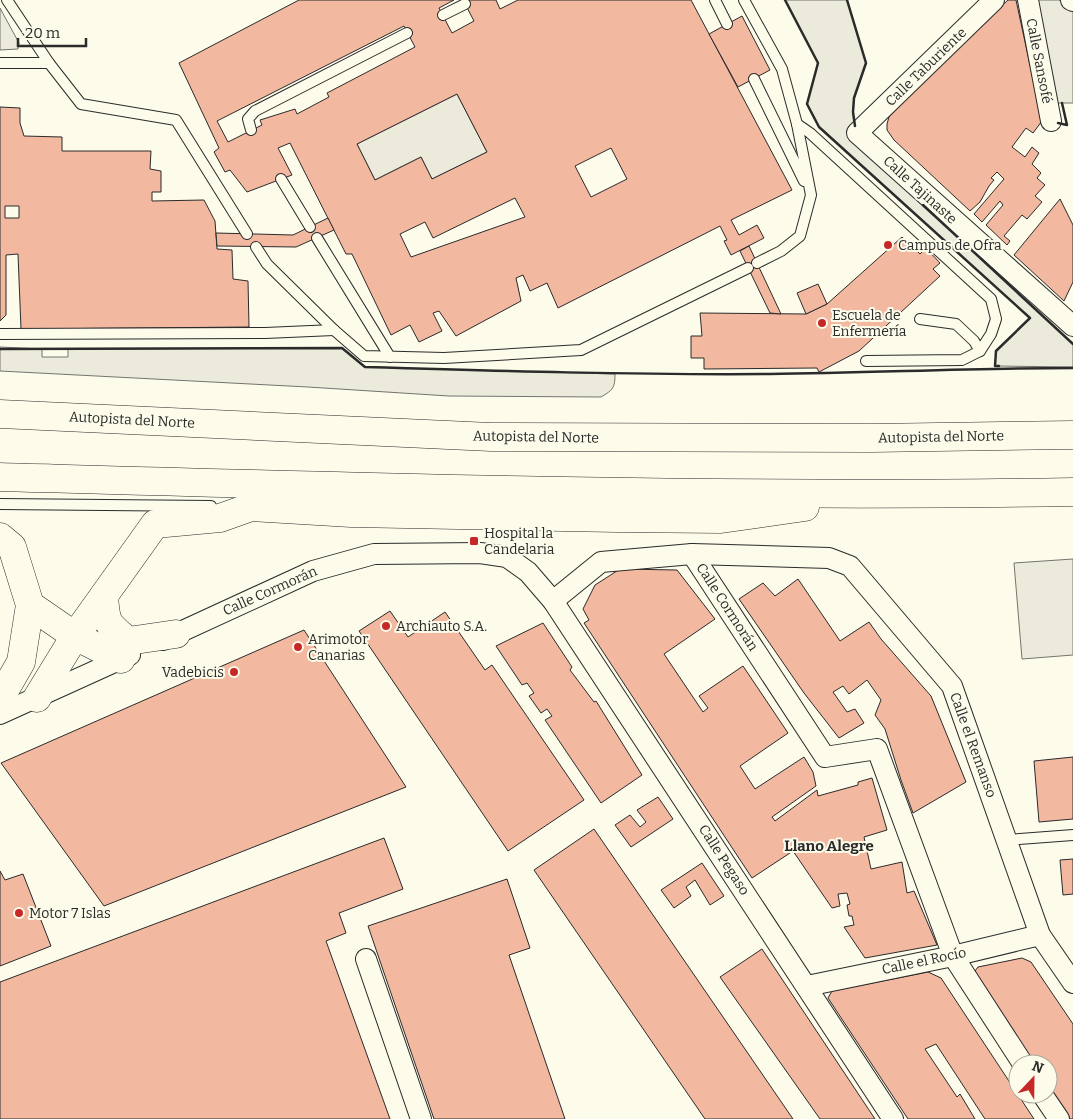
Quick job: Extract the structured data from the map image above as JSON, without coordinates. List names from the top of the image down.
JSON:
{
  "streets": {
    "highway": ["Autopista del Norte"],
    "street": [
      "Calle Sansofé",
      "Calle Taburiente",
      "Calle Tajinaste",
      "Calle Cormorán",
      "Calle el Remanso",
      "Calle Pegaso",
      "Calle el Rocío"
    ]
  },
  "crossings": [
    ["Calle Taburiente", "Calle Tajinaste"],
    ["Calle Cormorán", "Calle el Remanso"],
    ["Calle Cormorán", "Calle Pegaso"],
    ["Calle Cormorán", "Calle el Rocío"],
    ["Calle el Remanso", "Calle el Rocío"],
    ["Calle Pegaso", "Calle el Rocío"]
  ],
  "districts": ["Llano Alegre"],
  "places": {
    "other": [
      "Campus de Ofra",
      "Escuela de Enfermería",
      "Archiauto S.A.",
      "Arimotor Canarias",
      "Vadebicis",
      "Motor 7 Islas"
    ],
    "transit": ["Hospital la Candelaria"]
  },
  "scale_bar": "20 m",
  "north": "top"
}
